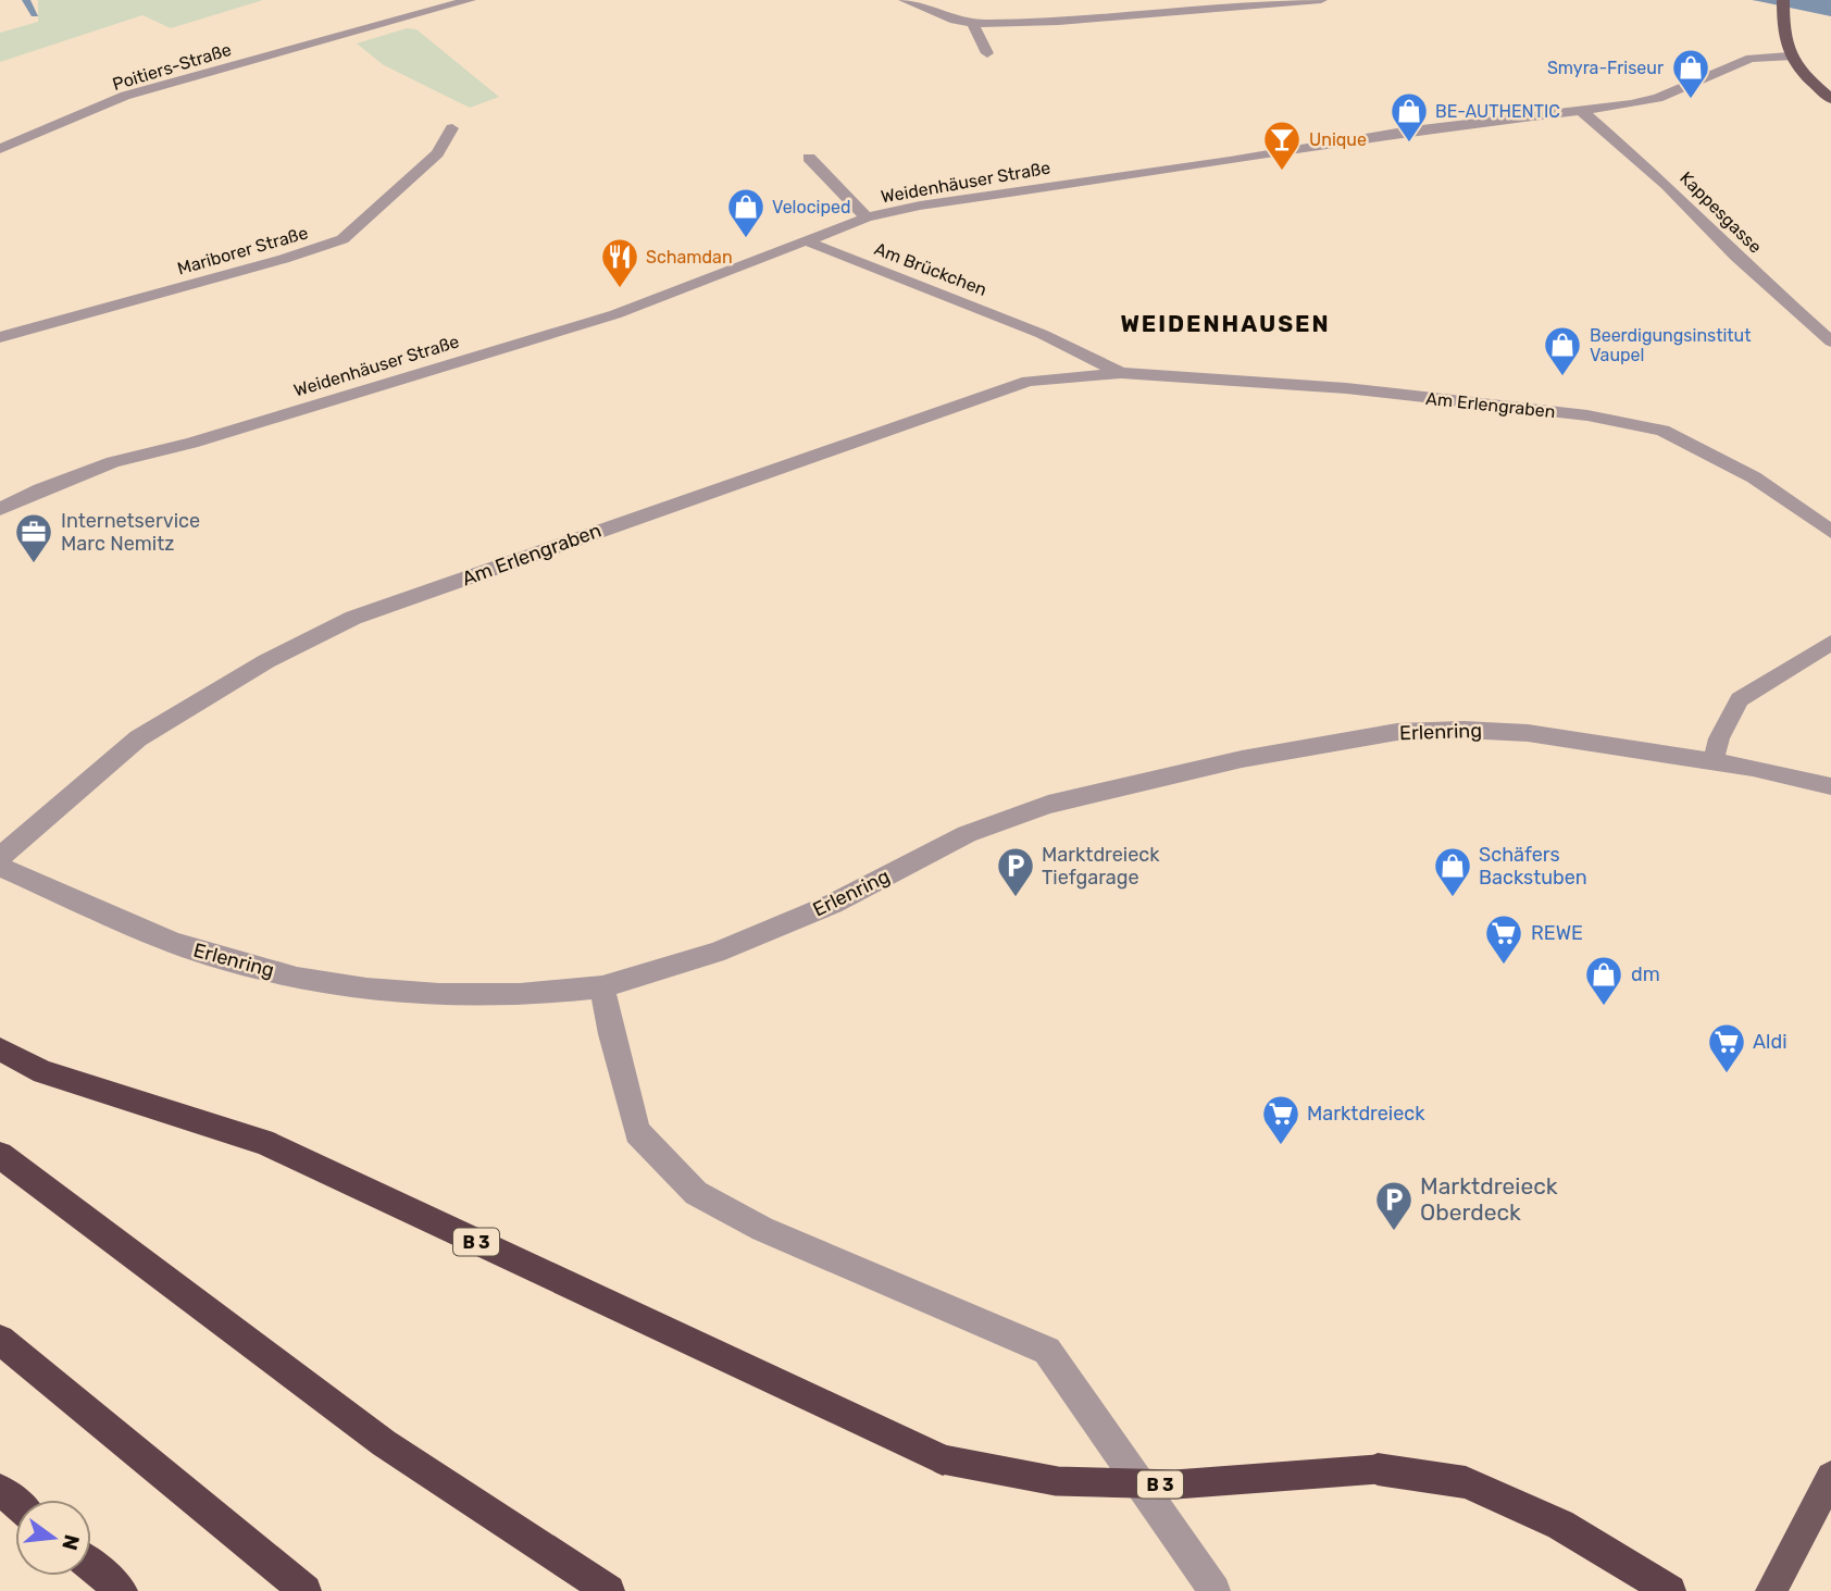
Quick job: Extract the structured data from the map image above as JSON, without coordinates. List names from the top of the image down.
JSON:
{
  "streets": {
    "highway": ["B 3"],
    "street": [
      "Poitiers-Straße",
      "Weidenhäuser Straße",
      "Kappesgasse",
      "Mariborer Straße",
      "Am Brückchen",
      "Am Erlengraben",
      "Erlenring"
    ]
  },
  "crossings": [
    ["Weidenhäuser Straße", "Kappesgasse"],
    ["Weidenhäuser Straße", "Am Brückchen"],
    ["Am Brückchen", "Am Erlengraben"]
  ],
  "districts": ["WEIDENHAUSEN"],
  "places": {
    "shop": [
      "Smyra-Friseur",
      "BE-AUTHENTIC",
      "Velociped",
      "Beerdigungsinstitut Vaupel",
      "Schäfers Backstuben",
      "dm"
    ],
    "bar": ["Unique"],
    "restaurant": ["Schamdan"],
    "office": ["Internetservice Marc Nemitz"],
    "parking": ["Marktdreieck Tiefgarage", "Marktdreieck Oberdeck"],
    "supermarket": ["REWE", "Aldi", "Marktdreieck"]
  },
  "north": "right"
}
